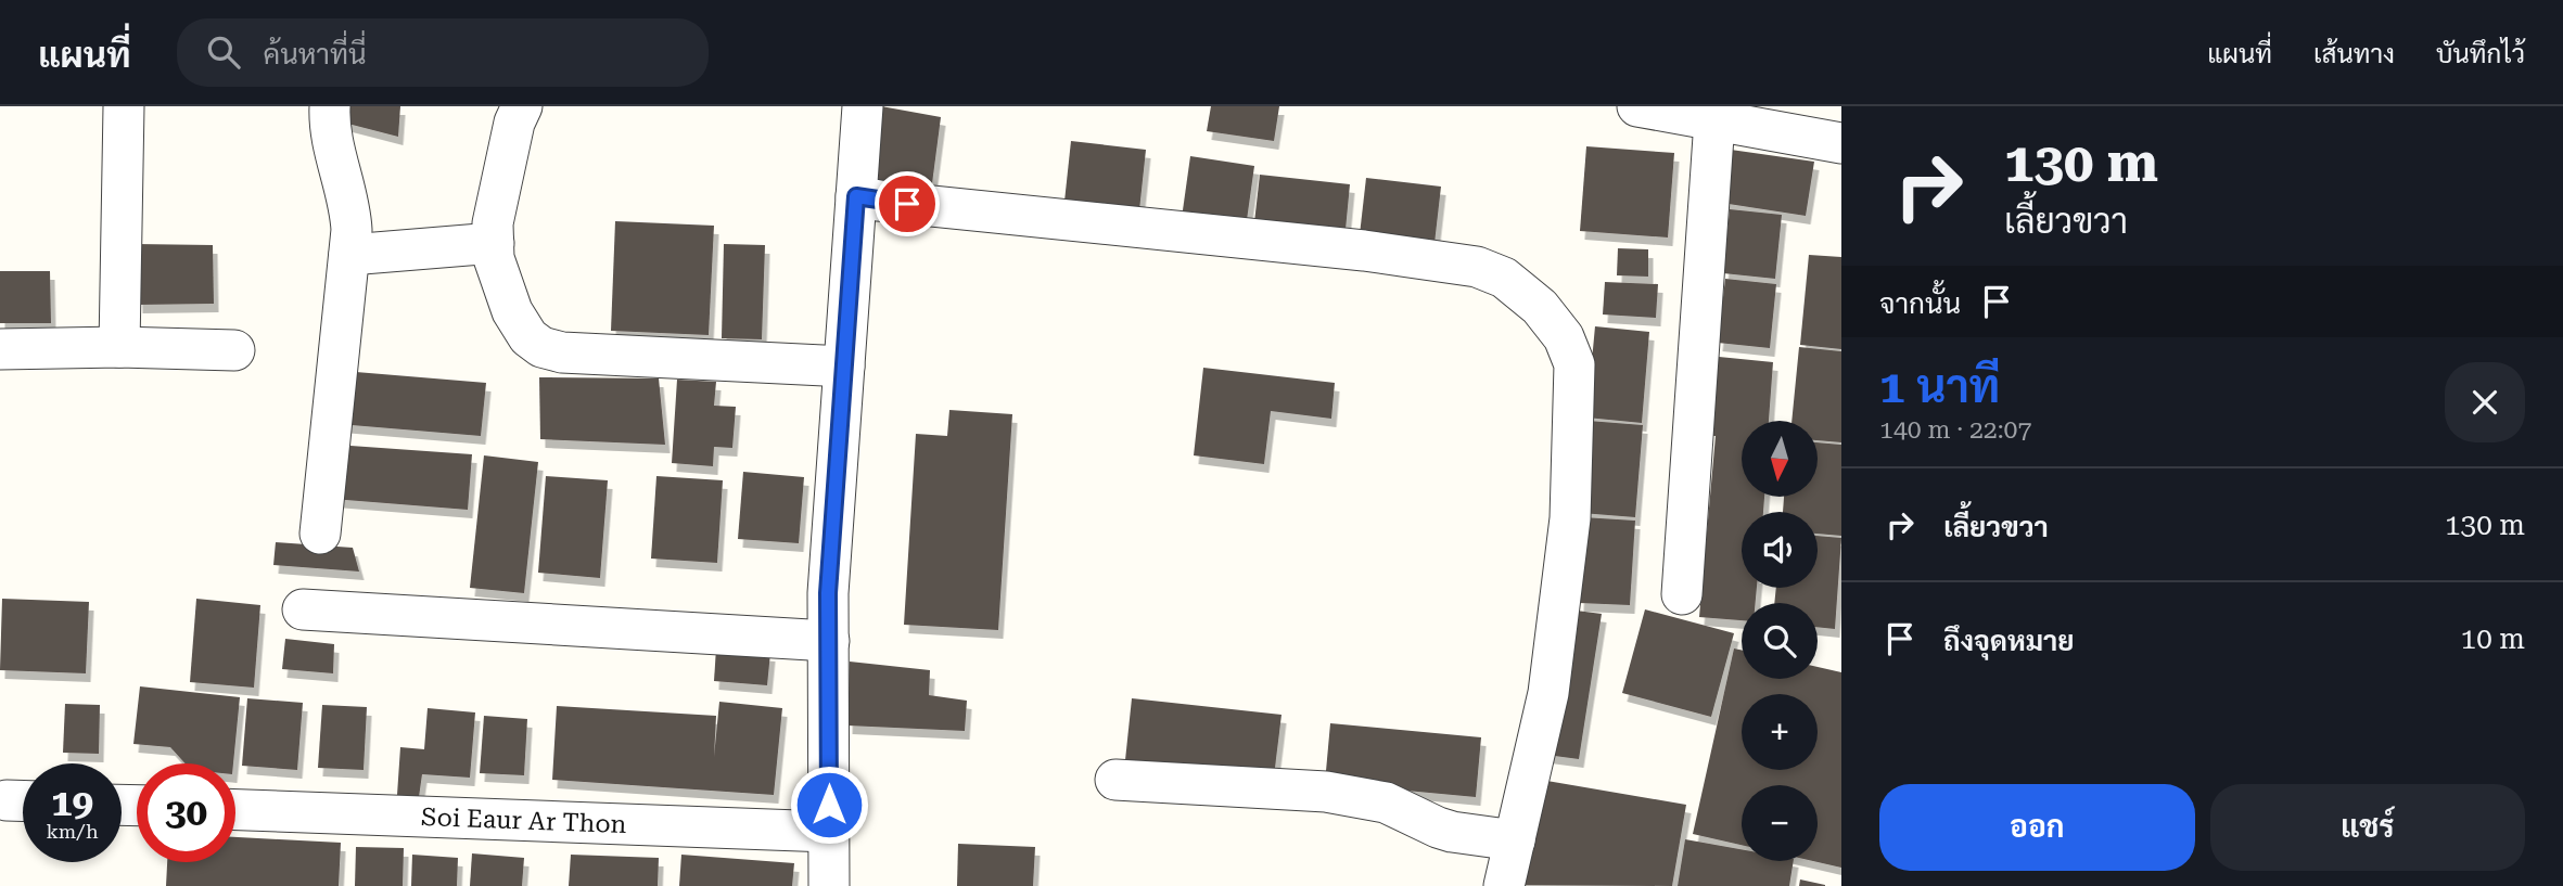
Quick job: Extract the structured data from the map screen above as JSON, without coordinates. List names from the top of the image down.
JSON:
{
  "streets": {
    "street": ["Soi Eaur Ar Thon"]
  },
  "north": "bottom",
  "page": {
    "header": "แผนที่",
    "search": "ค้นหาที่นี่",
    "nav": ["แผนที่", "เส้นทาง", "บันทึกไว้"],
    "turn": ["130 m", "เลี้ยวขวา"],
    "then": "จากนั้น",
    "heading": ["1 นาที", "140 m · 22:07"],
    "map_buttons": ["+", "−"],
    "list": [
      {
        "name": "เลี้ยวขวา",
        "value": "130 m"
      },
      {
        "name": "ถึงจุดหมาย",
        "value": "10 m"
      }
    ],
    "speed": "19 km/h",
    "limit": "30",
    "buttons": ["ออก", "แชร์"]
  }
}
